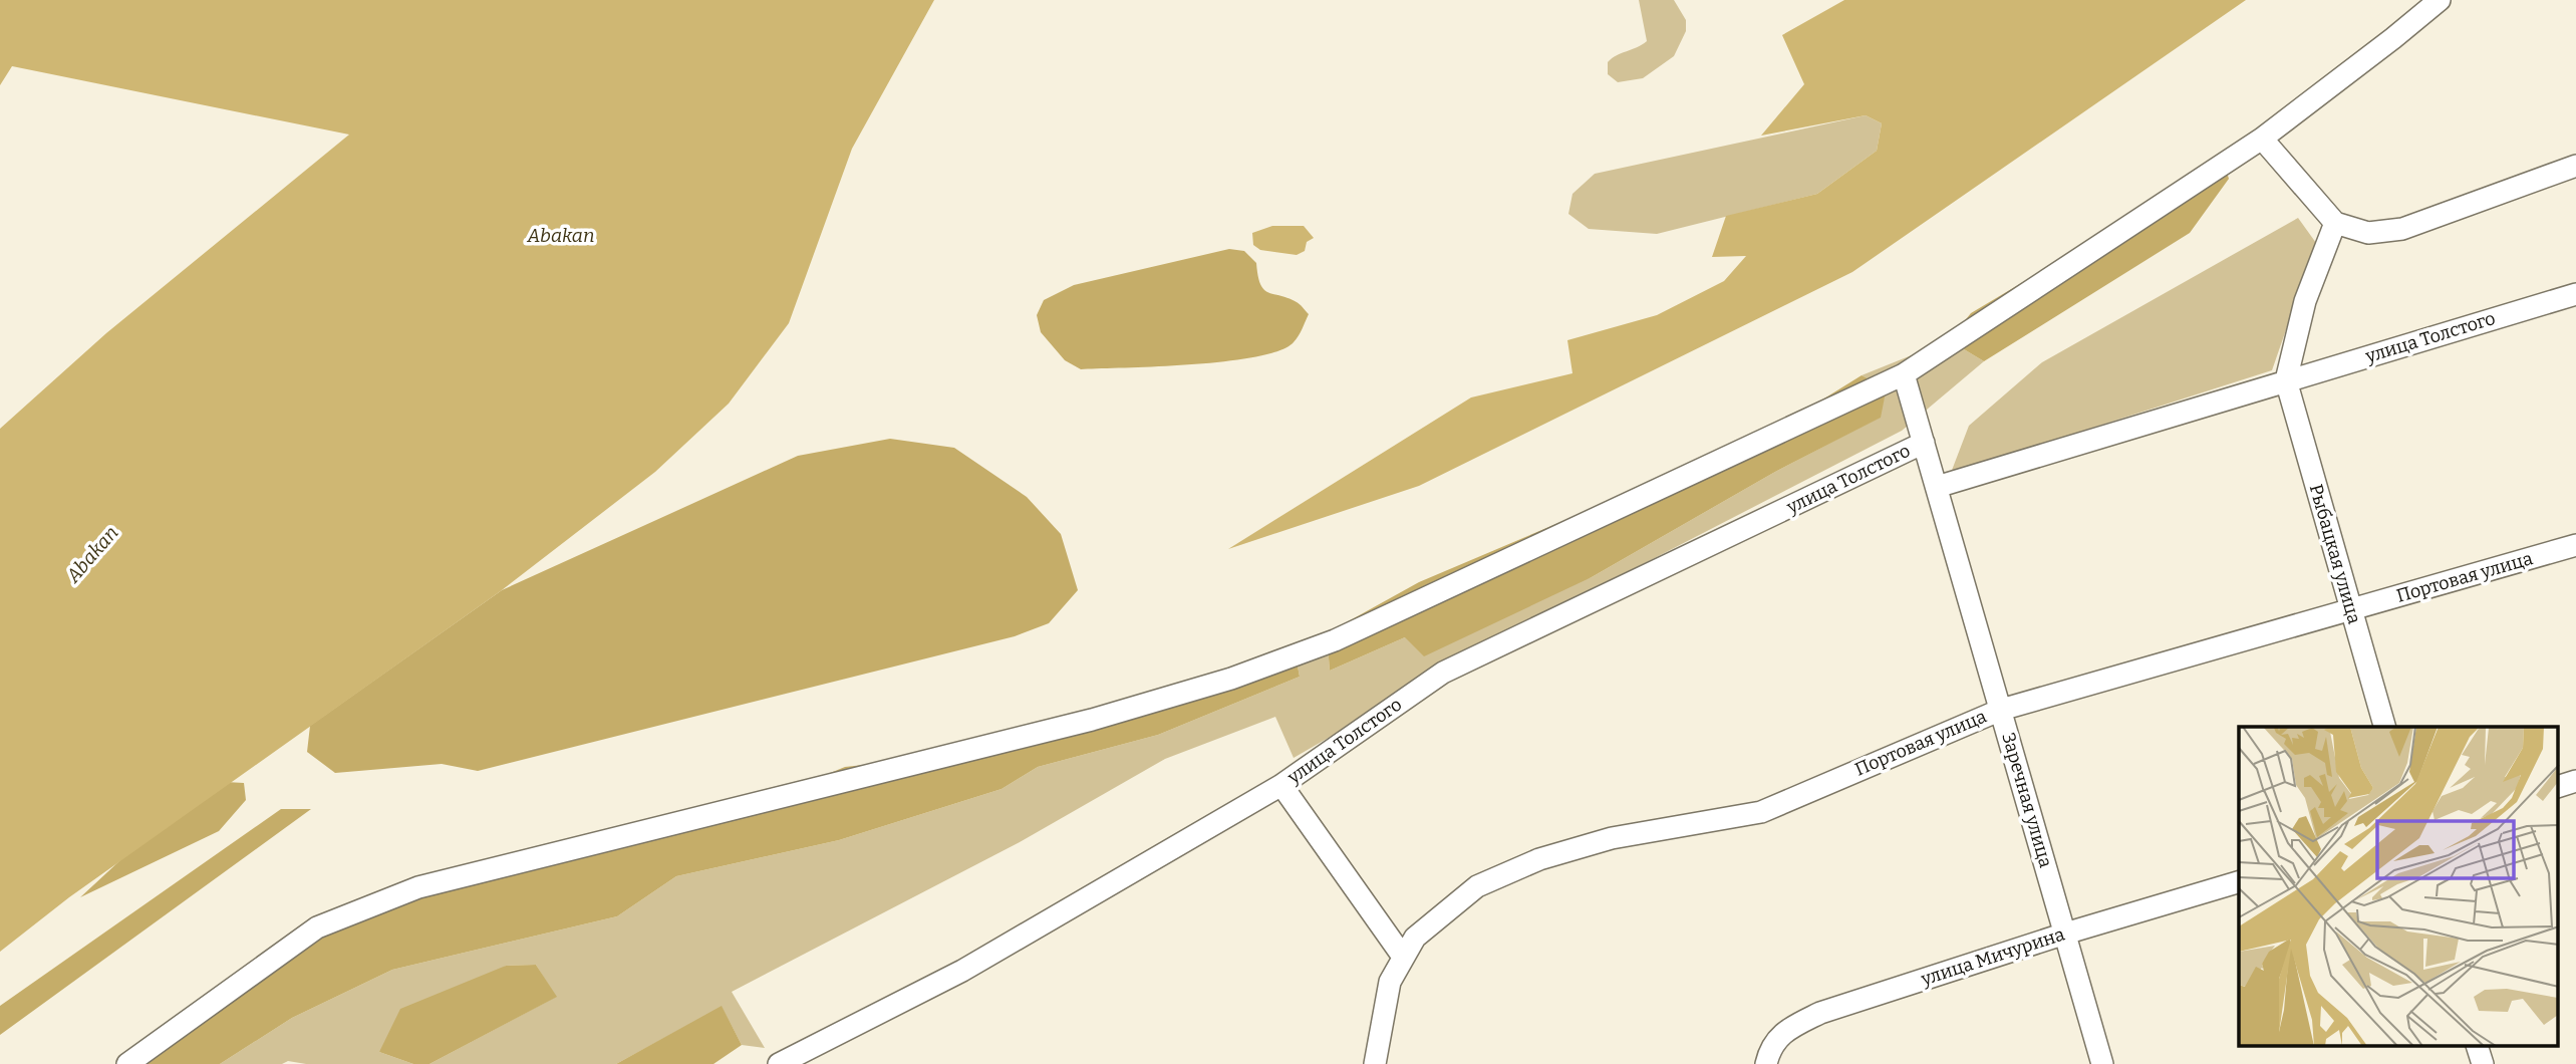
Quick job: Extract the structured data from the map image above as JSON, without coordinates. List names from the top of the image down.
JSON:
{
  "streets": {
    "street": [
      "улица Толстого",
      "Рыбацкая улица",
      "Портовая улица",
      "Заречная улица",
      "улица Мичурина"
    ]
  },
  "crossings": [
    ["улица Толстого", "Рыбацкая улица"],
    ["улица Толстого", "Заречная улица"],
    ["Рыбацкая улица", "Портовая улица"],
    ["Портовая улица", "Заречная улица"],
    ["Заречная улица", "улица Мичурина"]
  ],
  "water": ["Abakan"]
}
